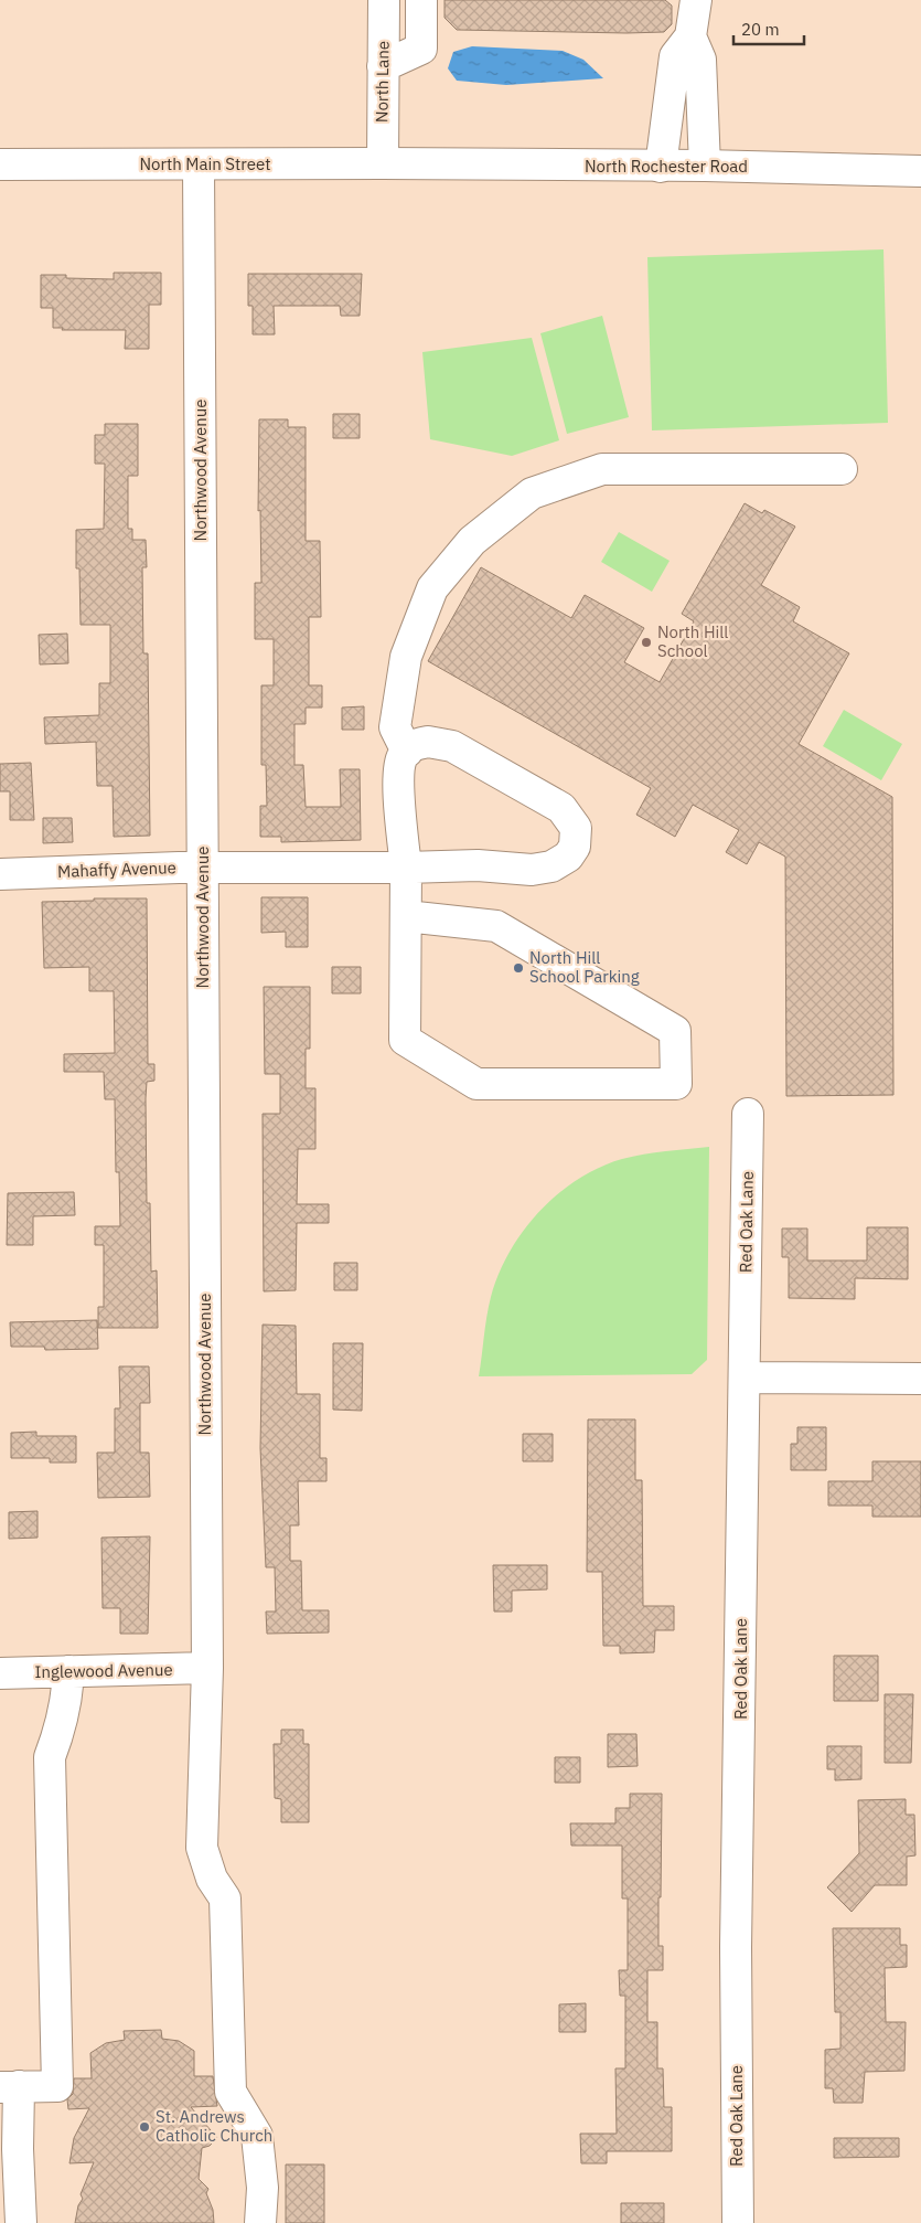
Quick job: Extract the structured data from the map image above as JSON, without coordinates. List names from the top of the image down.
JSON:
{
  "streets": {
    "street": [
      "North Lane",
      "North Main Street",
      "North Rochester Road",
      "Northwood Avenue",
      "Mahaffy Avenue",
      "Red Oak Lane",
      "Inglewood Avenue"
    ]
  },
  "crossings": [
    ["North Lane", "North Main Street"],
    ["North Lane", "North Rochester Road"],
    ["North Main Street", "North Rochester Road"],
    ["North Main Street", "Northwood Avenue"],
    ["Northwood Avenue", "Mahaffy Avenue"],
    ["Northwood Avenue", "Inglewood Avenue"]
  ],
  "places": ["North Hill School", "North Hill School Parking", "St. Andrews Catholic Church"],
  "scale_bar": "20 m"
}
